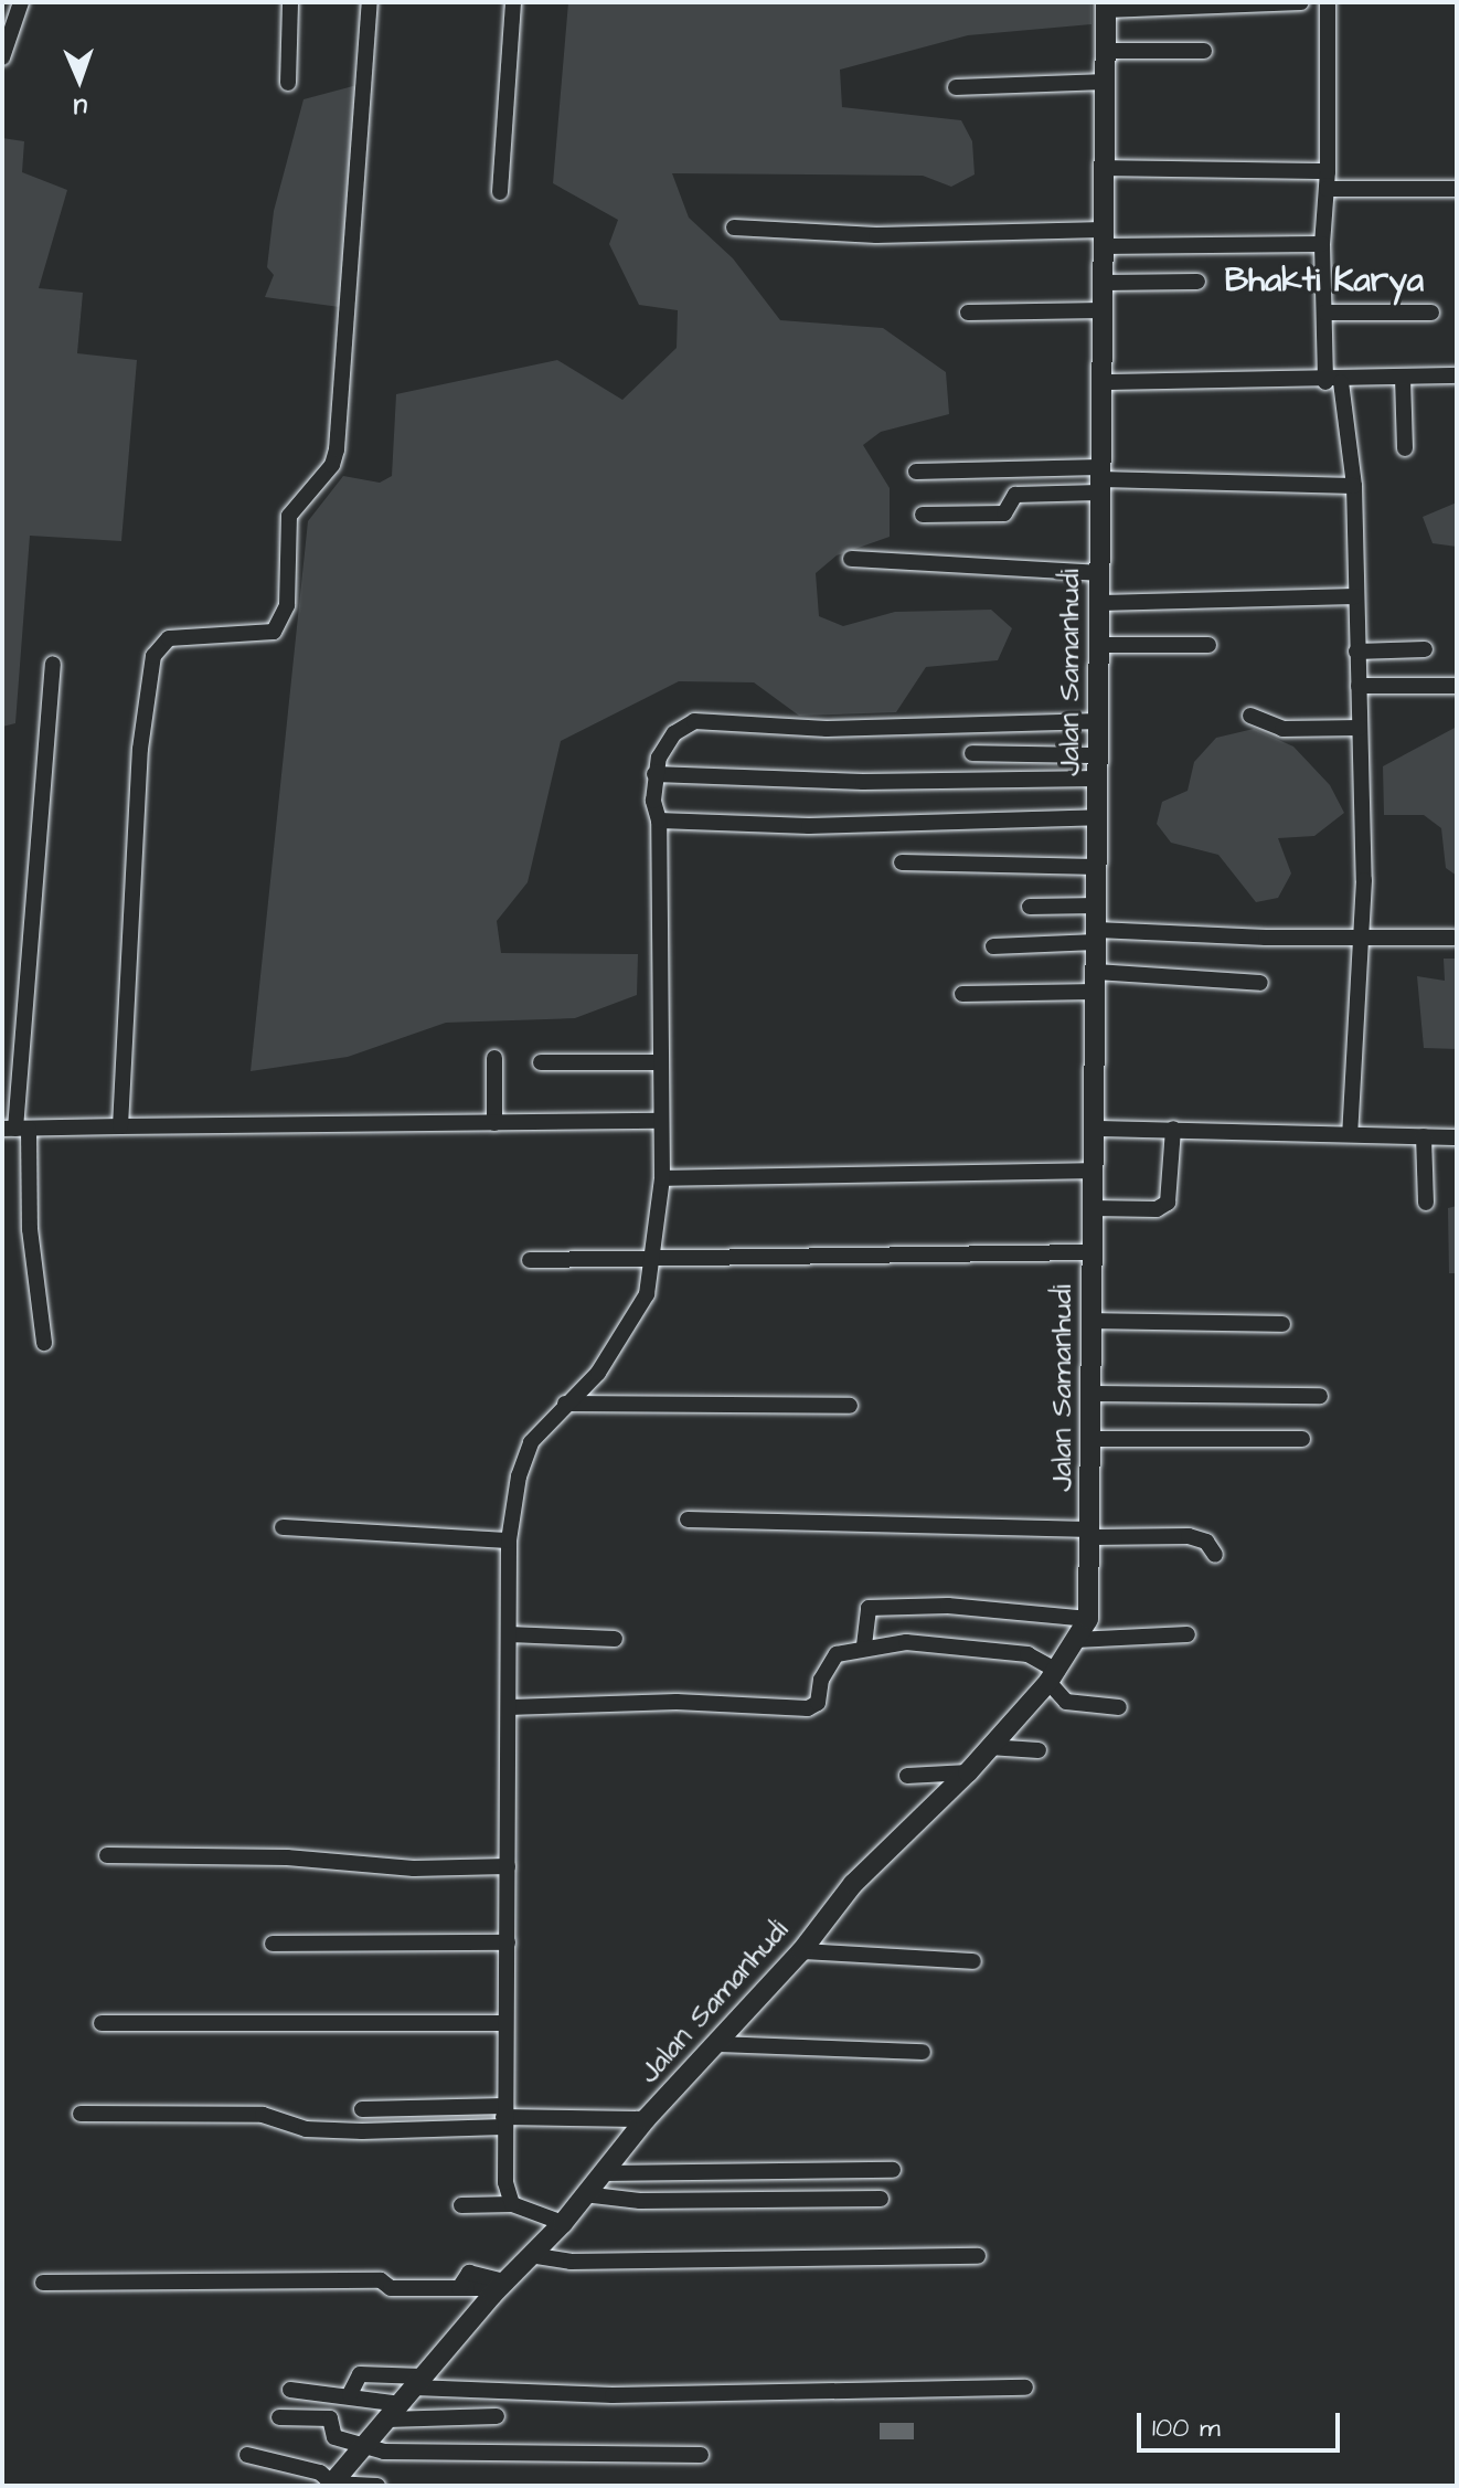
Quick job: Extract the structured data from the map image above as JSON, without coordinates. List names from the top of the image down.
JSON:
{
  "streets": {
    "street": ["Jalan Samanhudi"]
  },
  "districts": ["Bhakti Karya"],
  "scale_bar": "100 m",
  "north": "bottom"
}
